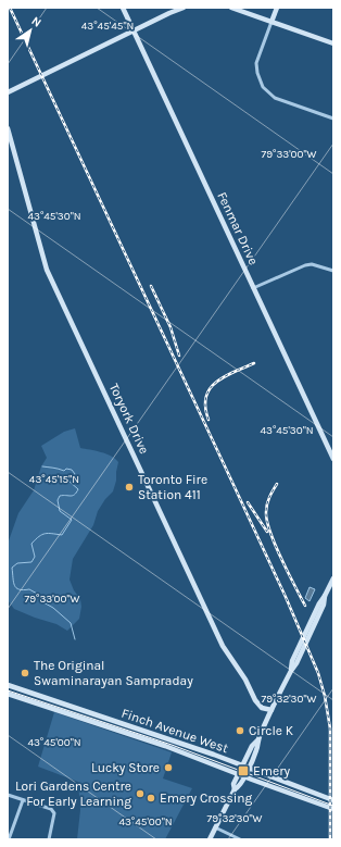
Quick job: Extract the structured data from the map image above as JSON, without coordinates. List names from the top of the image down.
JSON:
{
  "streets": {
    "street": ["Fenmar Drive", "Toryork Drive", "Finch Avenue West"]
  },
  "places": {
    "other": [
      "Toronto Fire Station 411",
      "The Original Swaminarayan Sampraday",
      "Circle K",
      "Lucky Store",
      "Lori Gardens Centre For Early Learning",
      "Emery Crossing"
    ],
    "transit": ["Emery"]
  },
  "north": "top right",
  "coordinates": [
    "43°45'45\"N",
    "79°33'00\"W",
    "43°45'30\"N",
    "43°45'15\"N",
    "79°32'30\"W",
    "43°45'00\"N"
  ]
}
